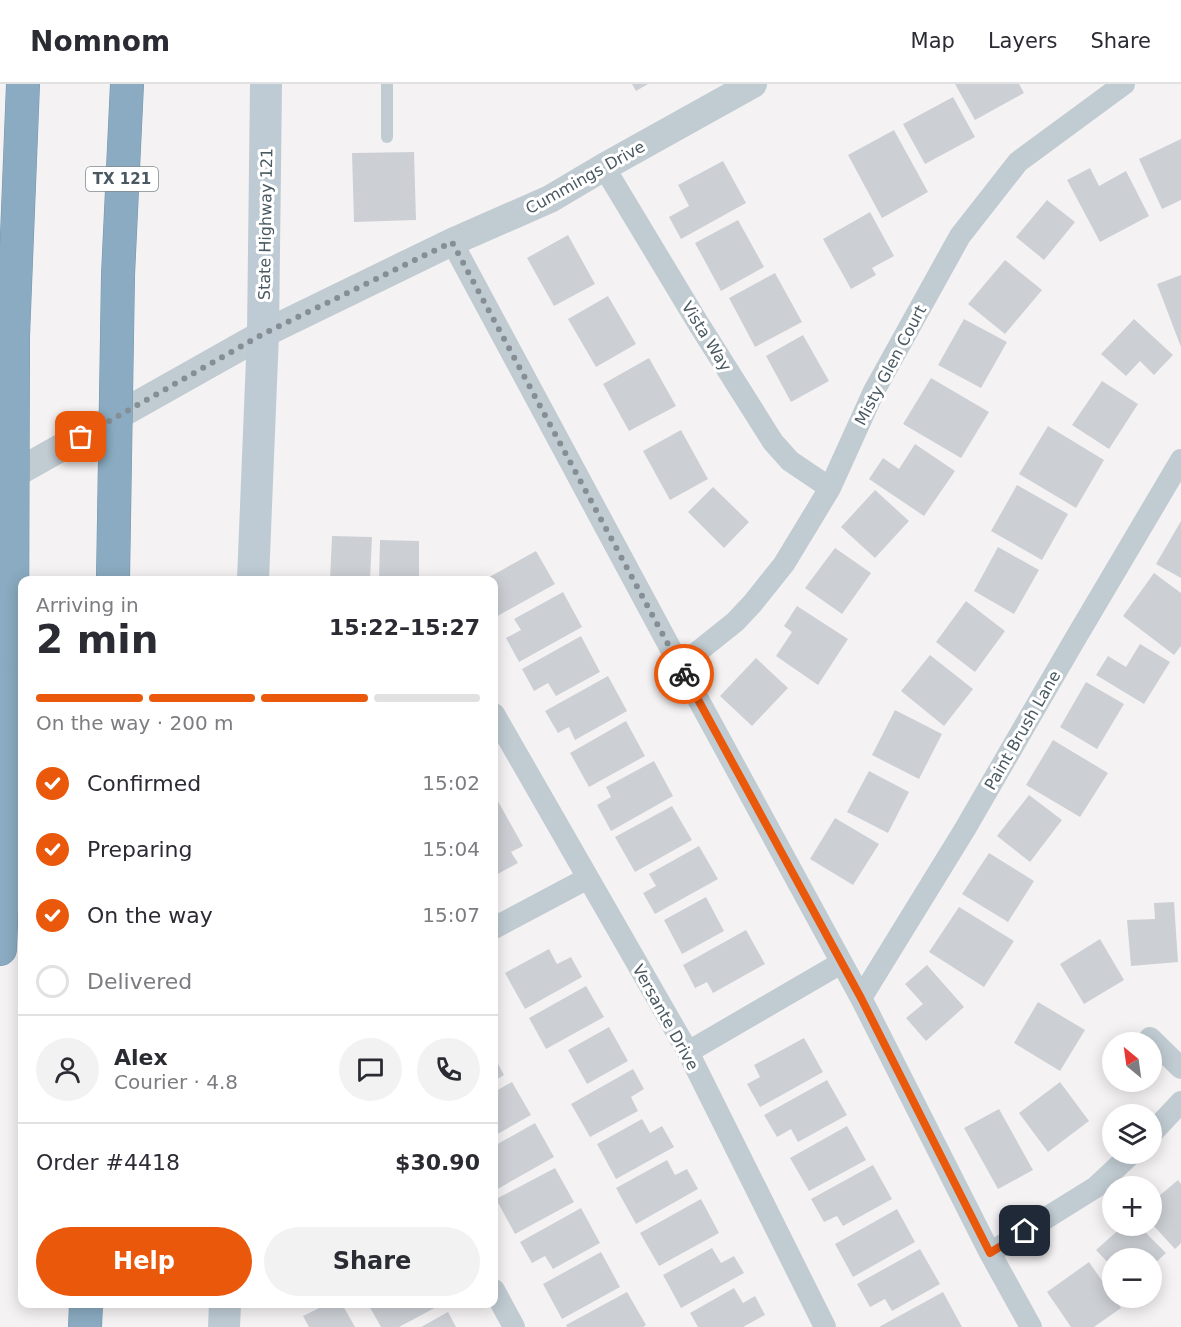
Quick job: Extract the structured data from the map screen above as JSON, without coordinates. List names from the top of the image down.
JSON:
{
  "streets": {
    "highway": ["TX 121"],
    "main road": ["State Highway 121"],
    "street": [
      "Cummings Drive",
      "Vista Way",
      "Misty Glen Court",
      "Paint Brush Lane",
      "Versante Drive"
    ]
  },
  "crossings": [
    ["Cummings Drive", "State Highway 121"],
    ["Cummings Drive", "Vista Way"],
    ["Vista Way", "Misty Glen Court"]
  ],
  "north": "top left",
  "page": {
    "header": "Nomnom",
    "nav": ["Map", "Layers", "Share"],
    "heading": ["2 min", "Arriving in", "15:22–15:27"],
    "panel": [
      "Alex",
      "Courier · 4.8",
      "Order #4418",
      "$30.90"
    ],
    "bar": "On the way · 200 m",
    "list": [
      ["Confirmed", "15:02"],
      ["Preparing", "15:04"],
      ["On the way", "15:07"],
      "Delivered"
    ],
    "map_buttons": ["+", "−"],
    "buttons": ["Help", "Share"]
  }
}
